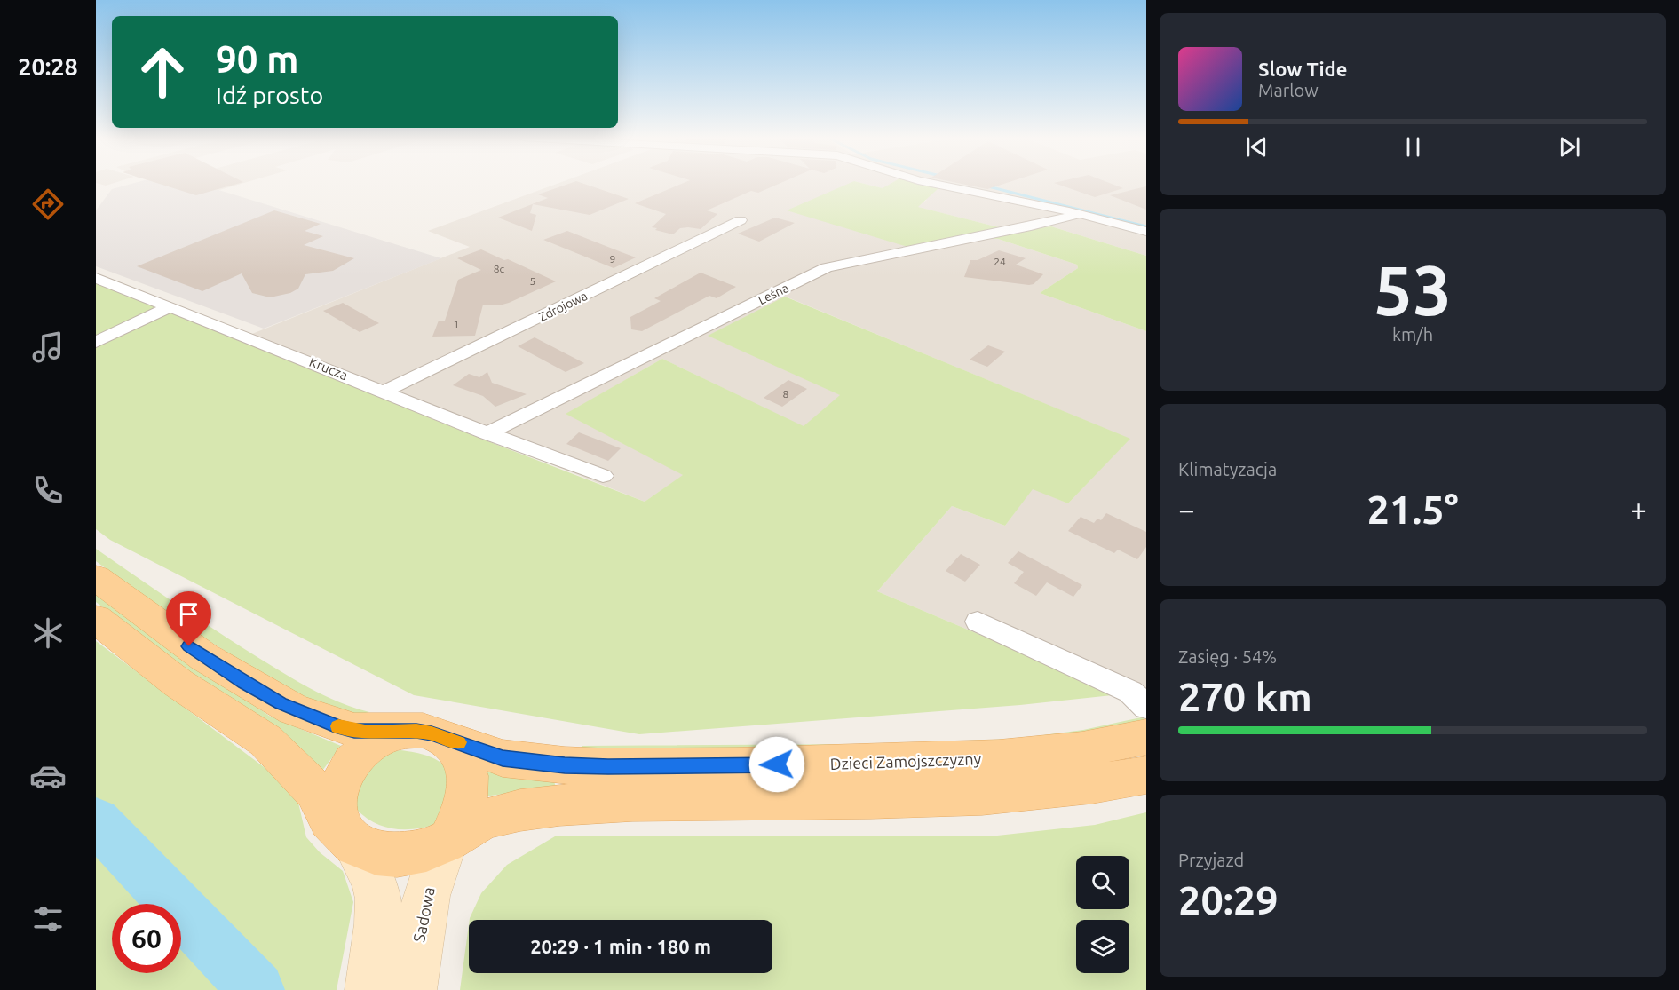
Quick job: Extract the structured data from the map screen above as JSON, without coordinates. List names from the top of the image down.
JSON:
{
  "streets": {
    "main road": ["Dzieci Zamojszczyzny", "Sadowa"],
    "street": ["Leśna", "Zdrojowa", "Krucza"]
  },
  "crossings": [
    ["Leśna", "Krucza"],
    ["Zdrojowa", "Krucza"],
    ["Dzieci Zamojszczyzny", "Sadowa"]
  ],
  "house_numbers": [
    "9",
    "24",
    "8c",
    "5",
    "1",
    "8"
  ],
  "page": {
    "tabs": "20:28",
    "turn": ["90 m", "Idź prosto"],
    "song": ["Slow Tide", "Marlow"],
    "tile": [
      ["53", "km/h"],
      "Klimatyzacja",
      ["Zasięg · 54%", "270 km"],
      ["Przyjazd", "20:29"]
    ],
    "heat": ["−", "21.5°", "+"],
    "limit": "60",
    "trip": "20:29 · 1 min · 180 m"
  }
}
